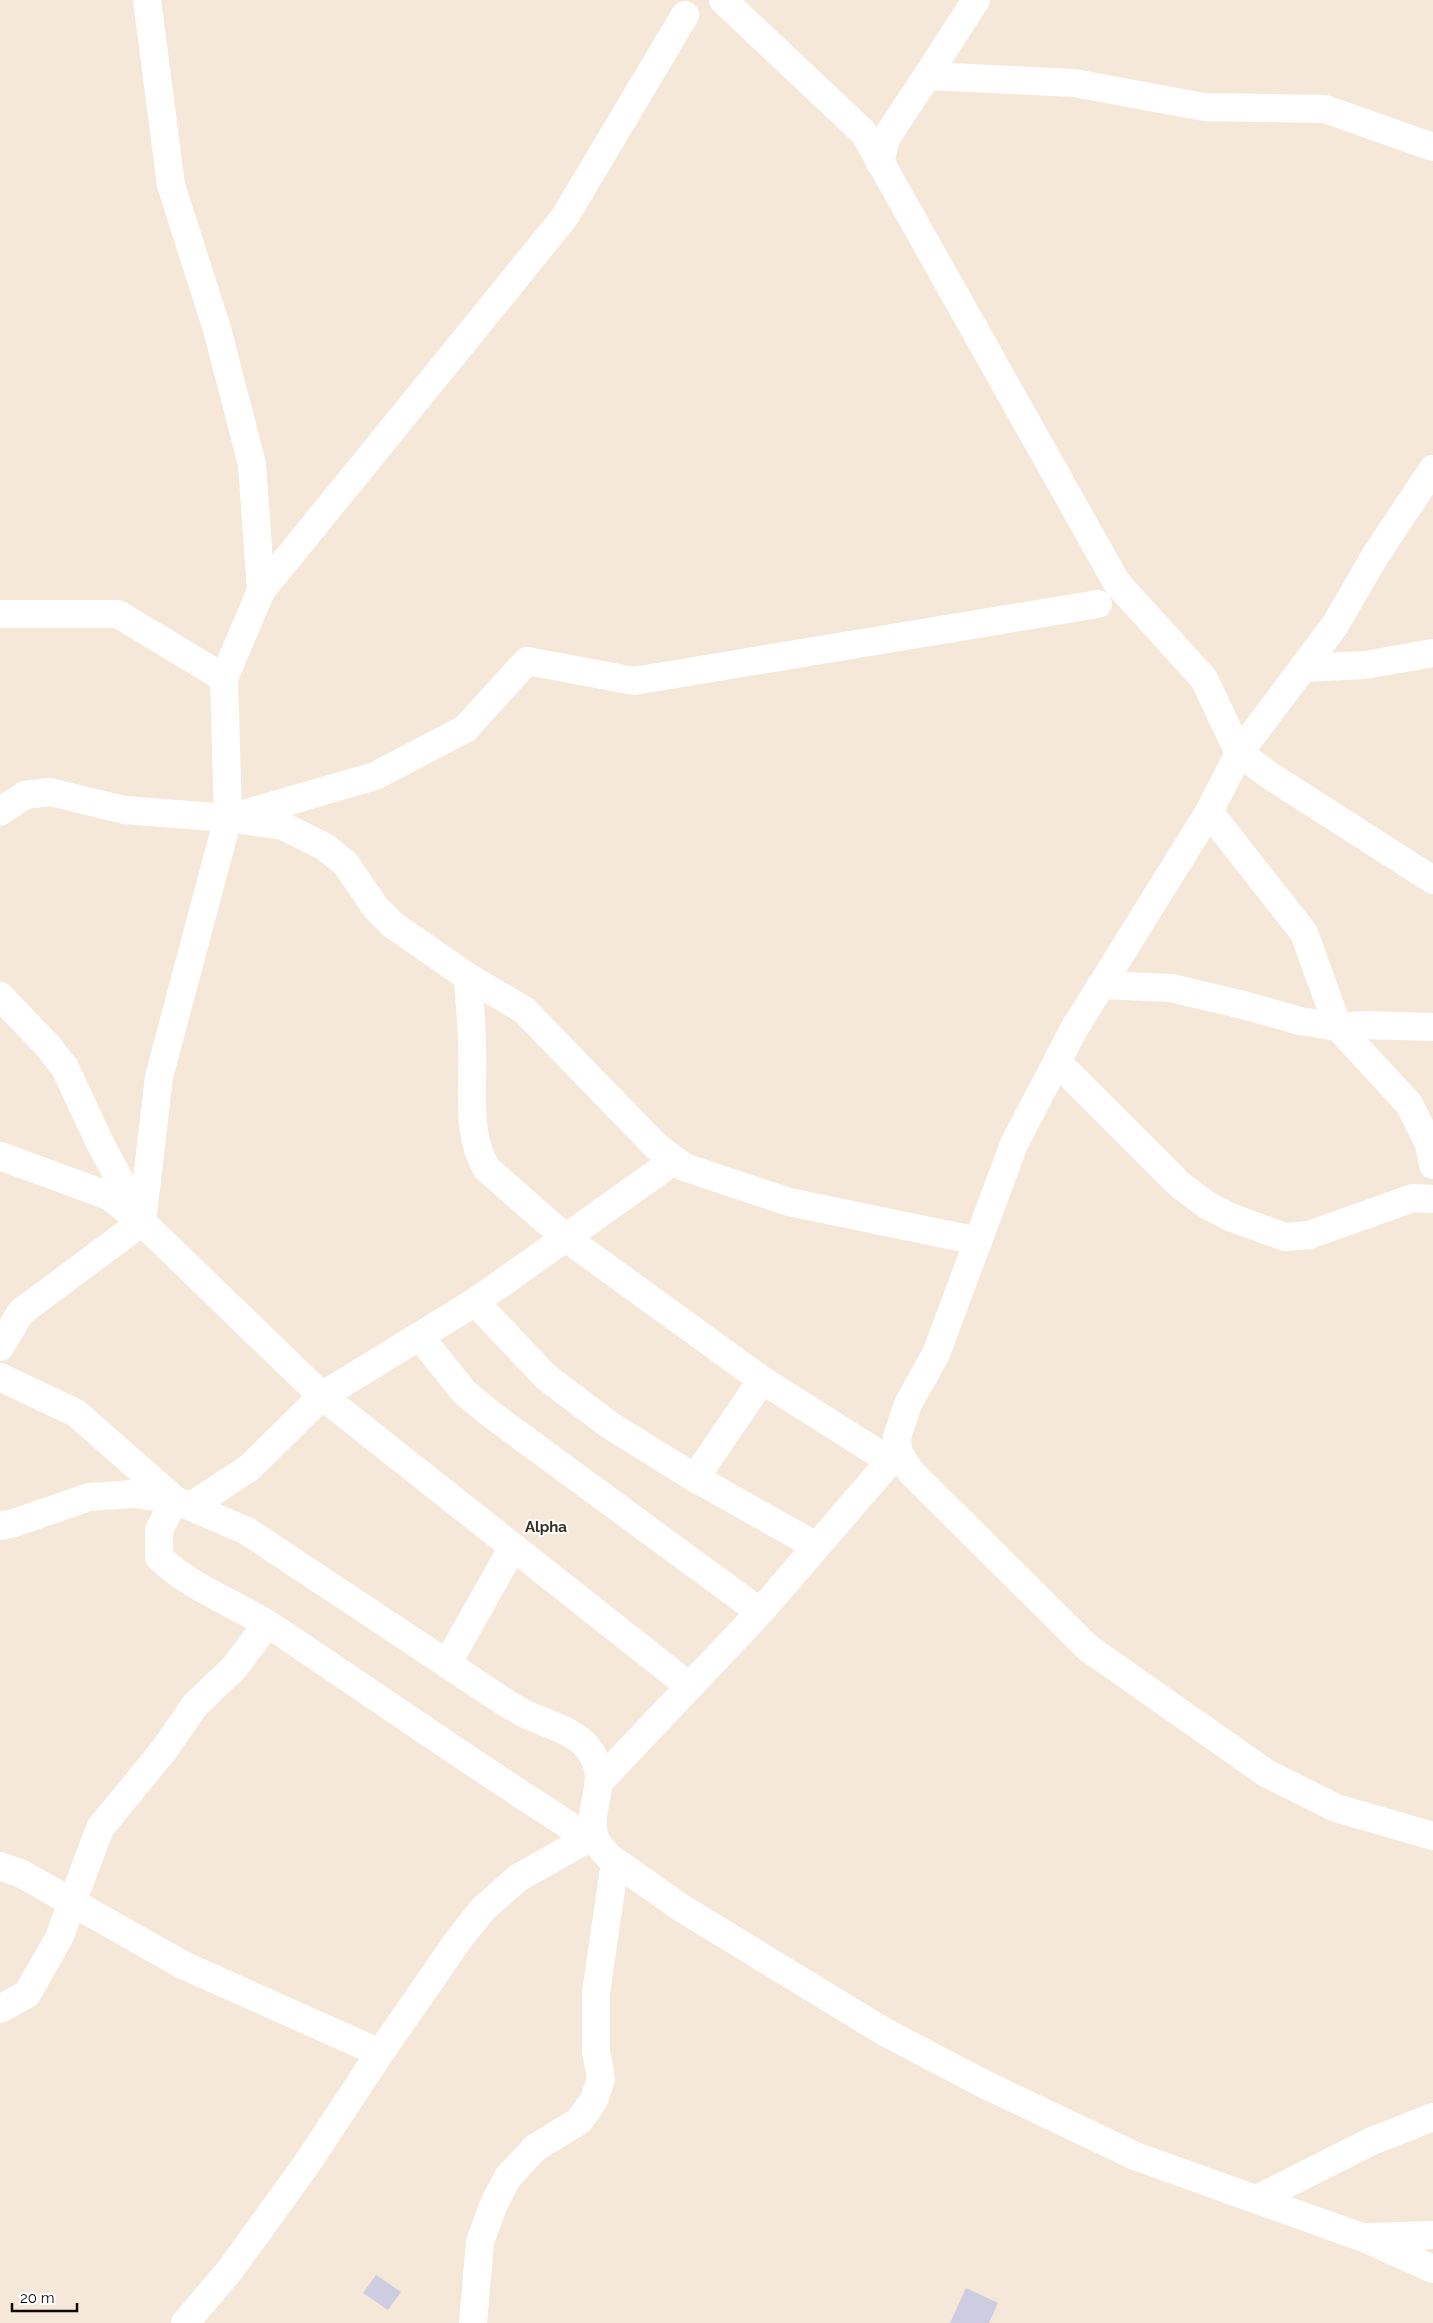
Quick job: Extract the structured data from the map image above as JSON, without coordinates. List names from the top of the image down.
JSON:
{
  "districts": ["Alpha"],
  "scale_bar": "20 m"
}
